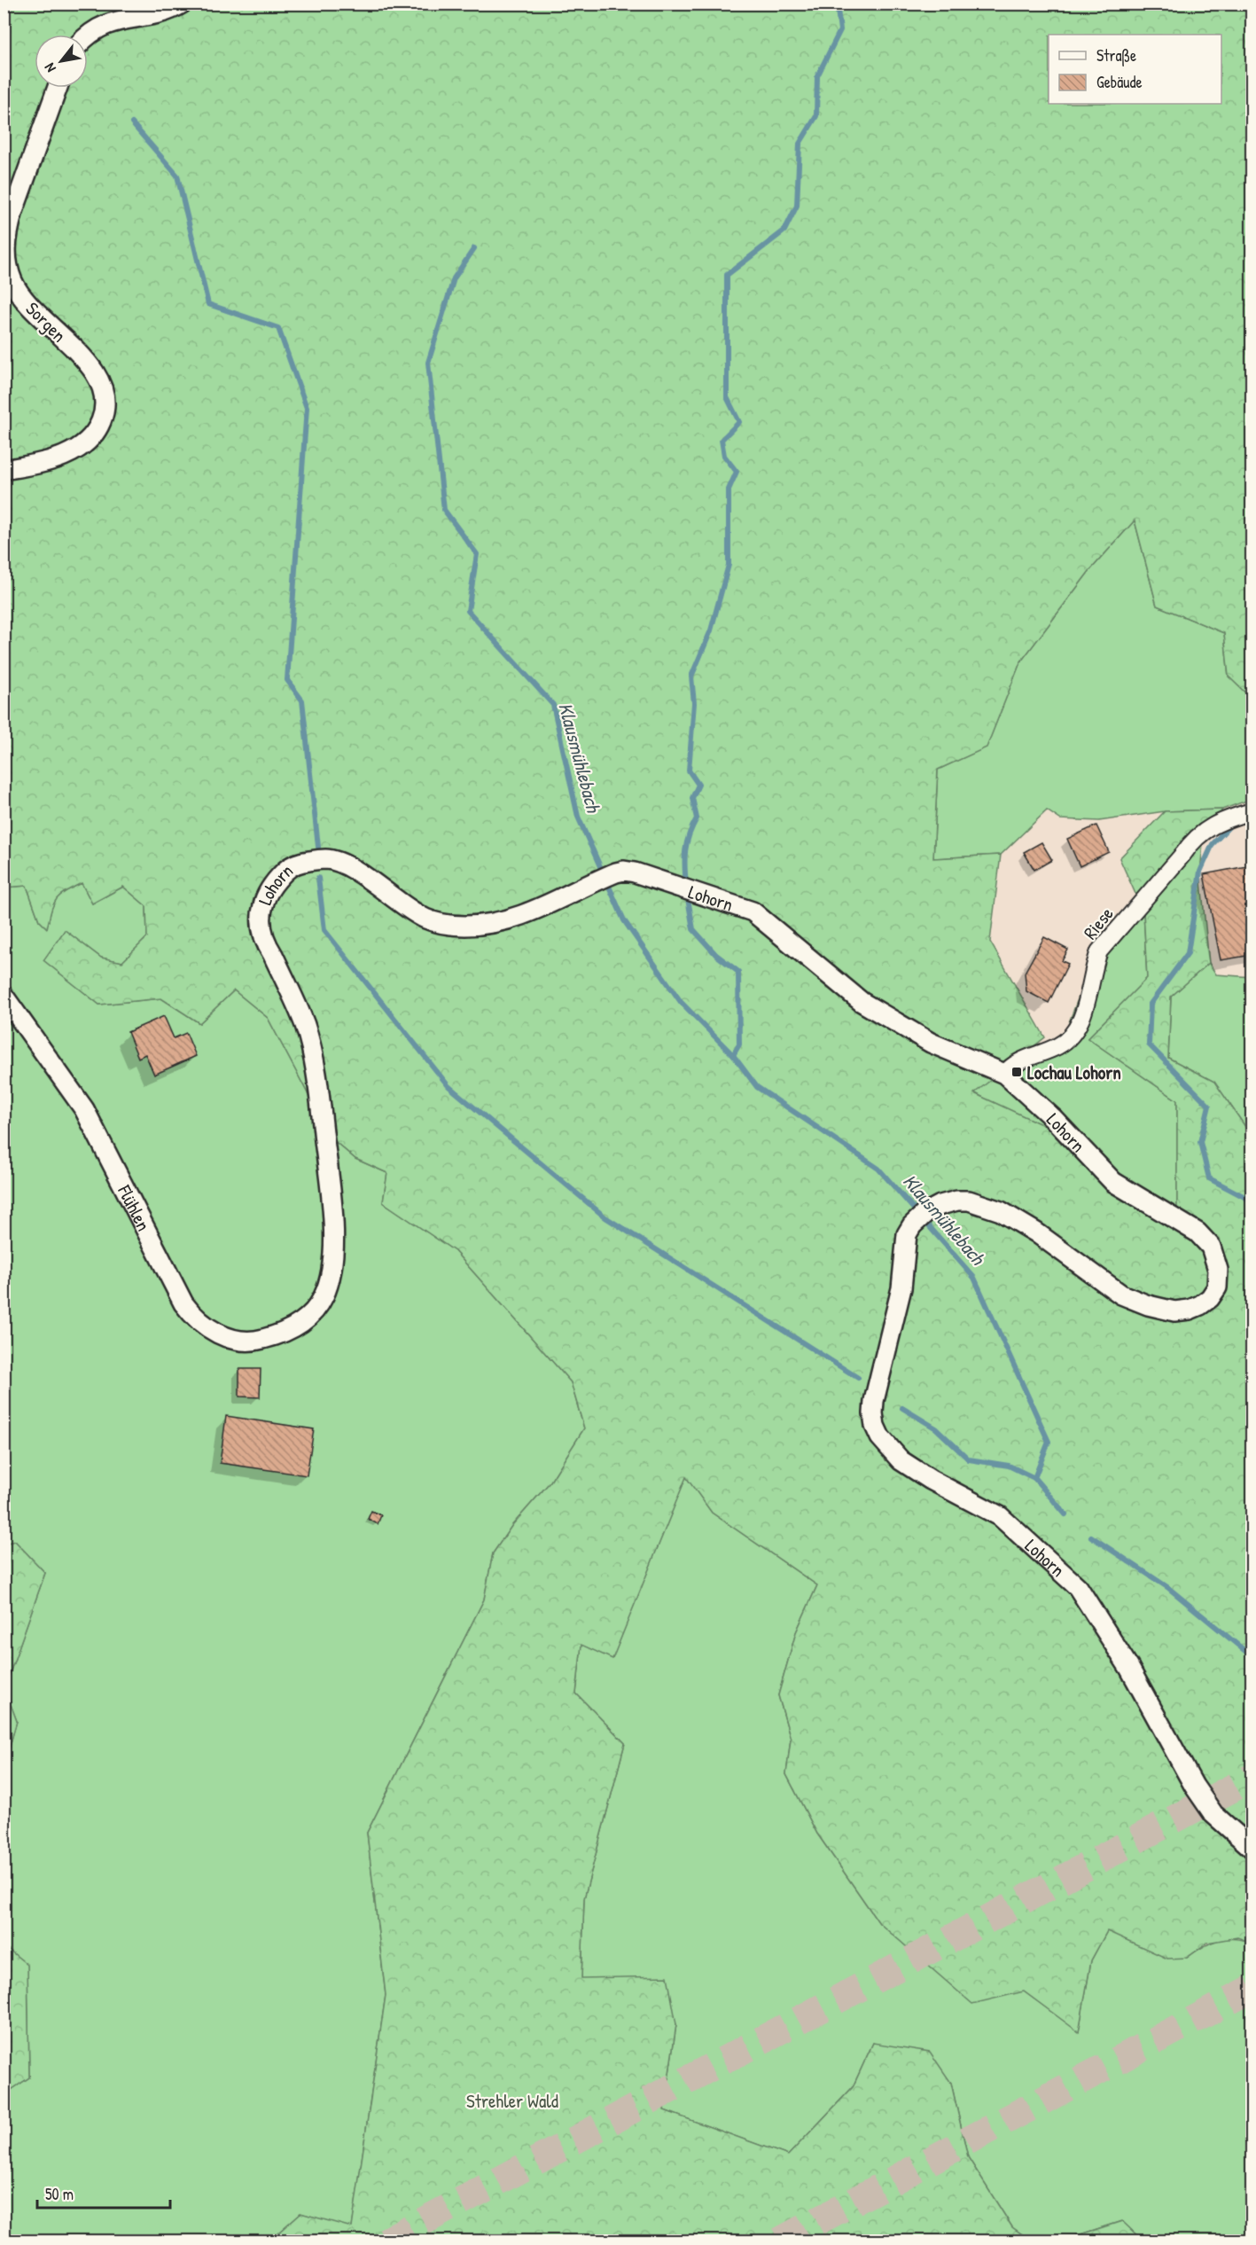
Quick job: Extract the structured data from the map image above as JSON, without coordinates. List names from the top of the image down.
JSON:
{
  "streets": {
    "street": [
      "Sorgen",
      "Lohorn",
      "Riese",
      "Flühlen"
    ]
  },
  "crossings": [
    ["Lohorn", "Riese"],
    ["Lohorn", "Flühlen"]
  ],
  "water": ["Klausmühlebach"],
  "parks": ["Strehler Wald"],
  "places": {
    "transit": ["Lochau Lohorn"]
  },
  "legend": ["Straße", "Gebäude"],
  "scale_bar": "50 m",
  "north": "bottom left"
}
